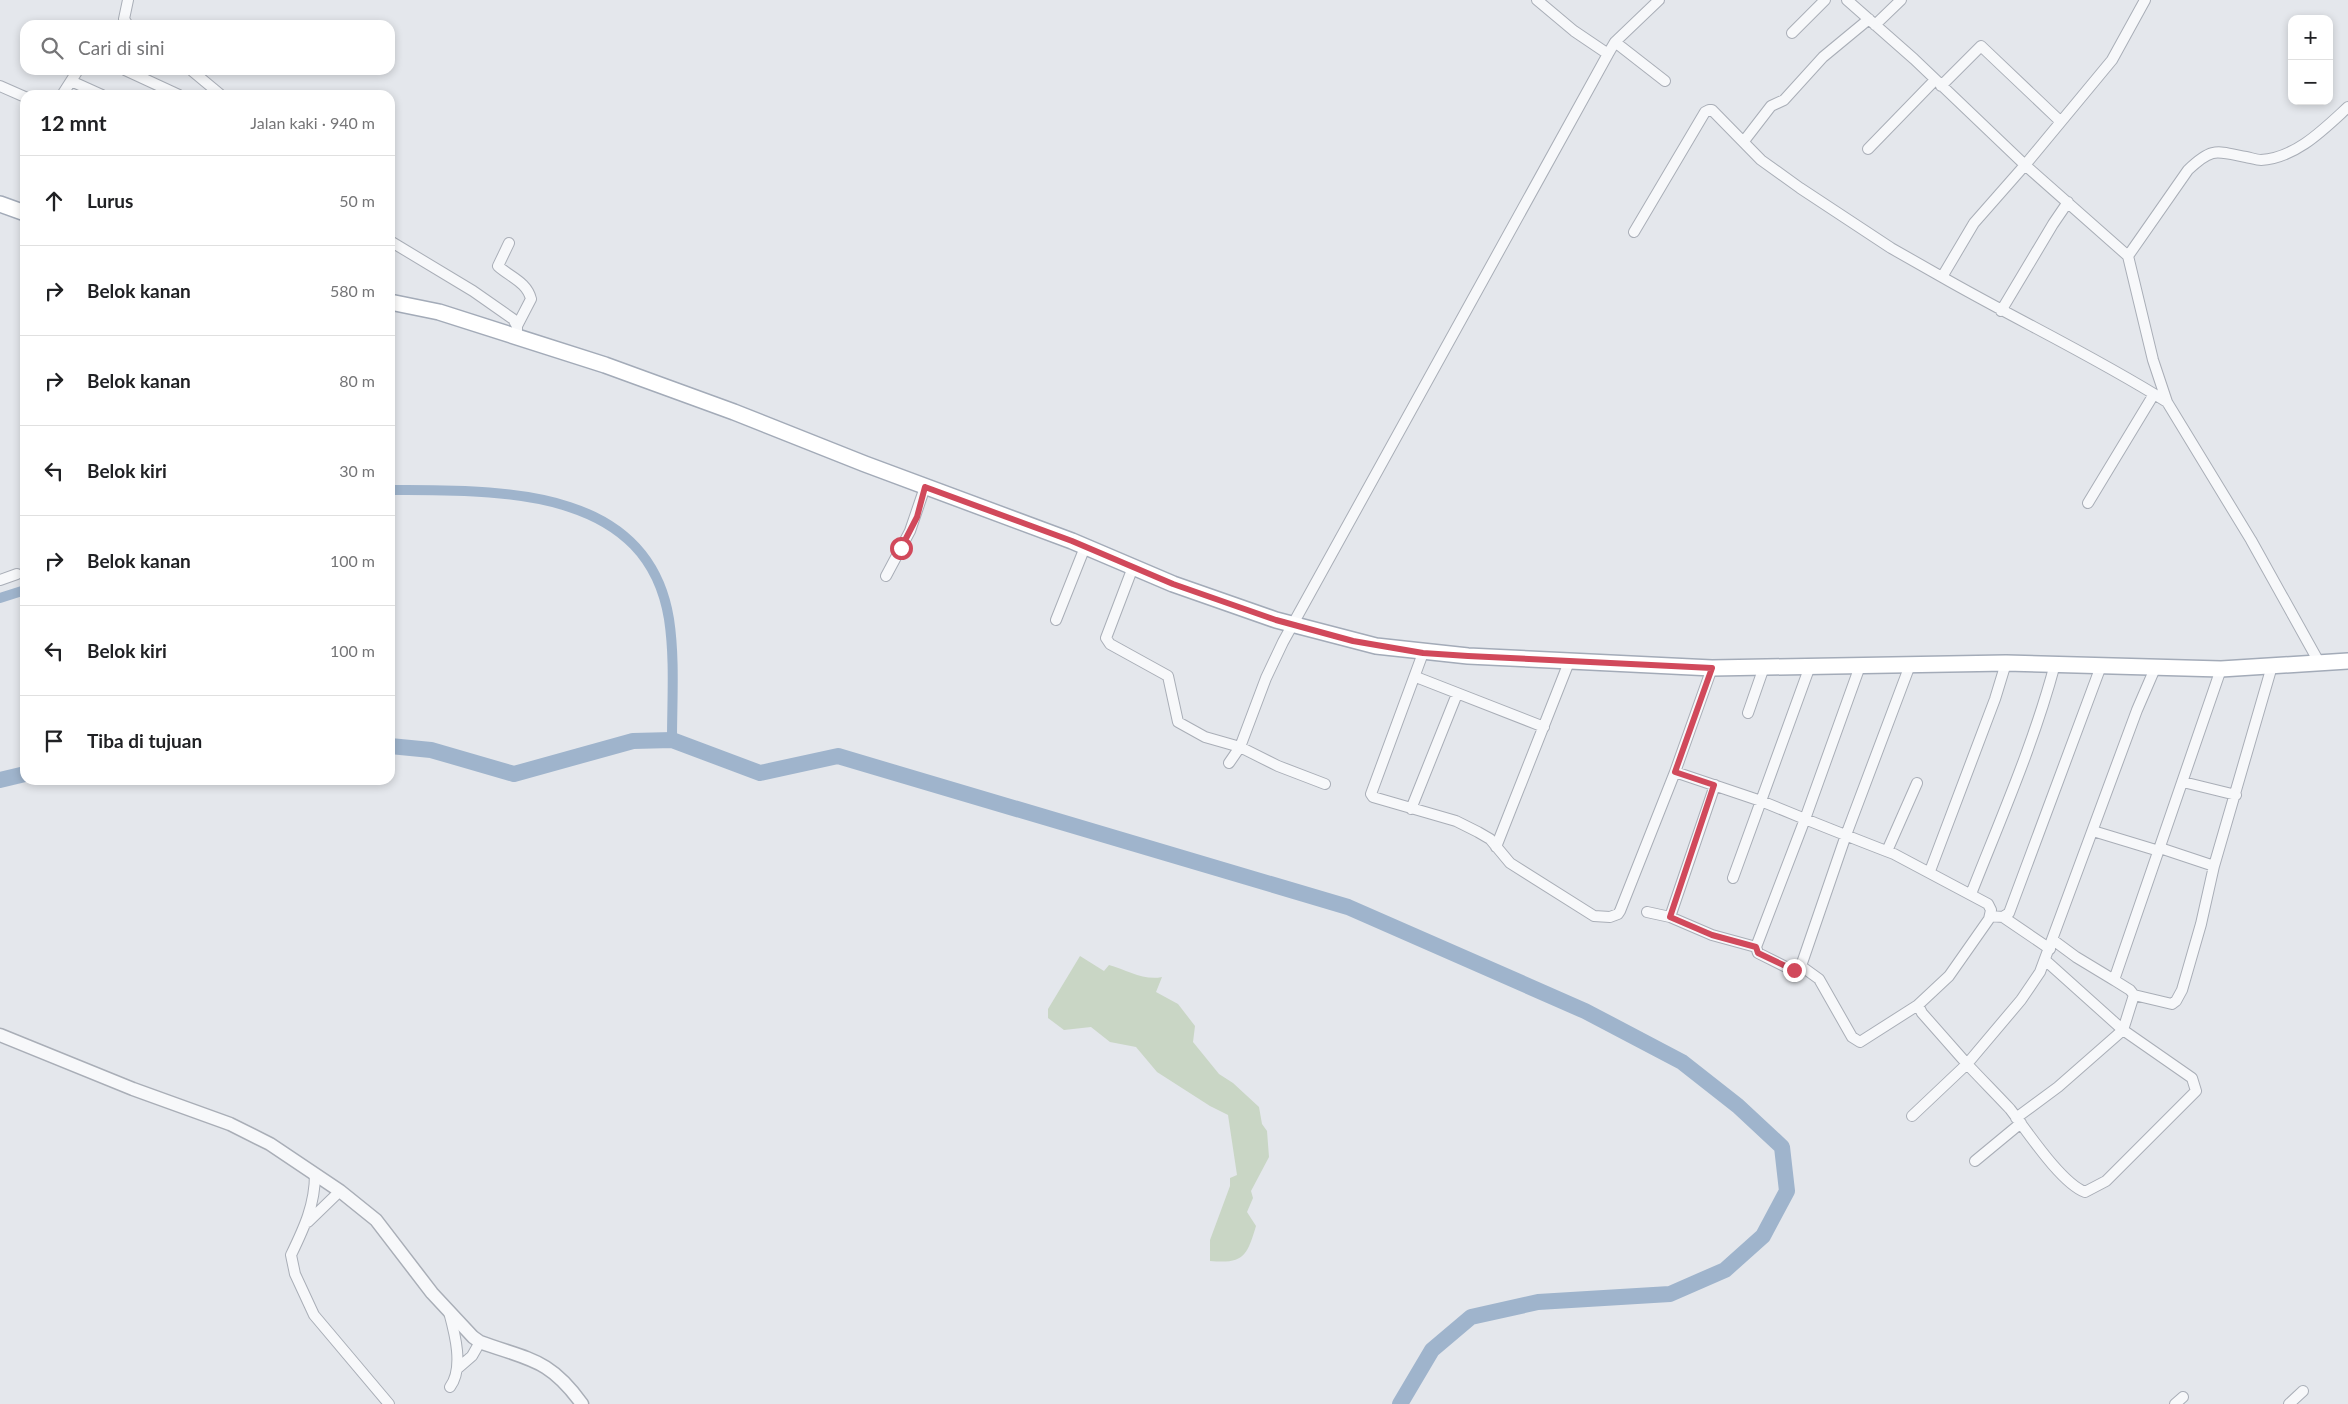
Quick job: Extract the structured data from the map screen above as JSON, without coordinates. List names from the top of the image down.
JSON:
{
  "page": {
    "map_buttons": ["+", "−"],
    "search": "Cari di sini",
    "heading": ["12 mnt", "Jalan kaki · 940 m"],
    "list": [
      ["Lurus", "50 m"],
      ["Belok kanan", "580 m"],
      ["Belok kanan", "80 m"],
      ["Belok kiri", "30 m"],
      ["Belok kanan", "100 m"],
      ["Belok kiri", "100 m"],
      "Tiba di tujuan"
    ]
  }
}
